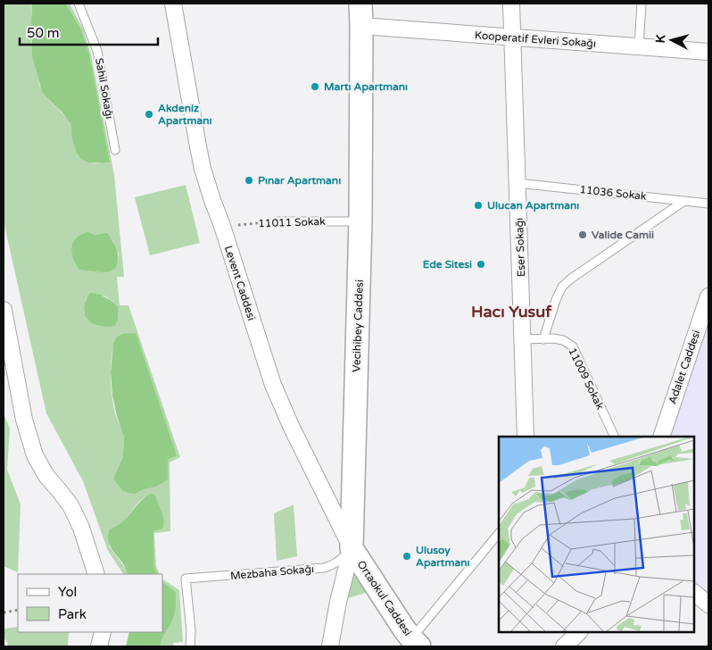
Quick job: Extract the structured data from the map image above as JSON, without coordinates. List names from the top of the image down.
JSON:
{
  "streets": {
    "street": [
      "Kooperatif Evleri Sokağı",
      "Eser Sokağı",
      "Levent Caddesi",
      "Vecihibey Caddesi",
      "Adalet Caddesi",
      "Ortaokul Caddesi"
    ],
    "lane": [
      "Sahil Sokağı",
      "11036 Sokak",
      "11011 Sokak",
      "11009 Sokak",
      "Mezbaha Sokağı"
    ]
  },
  "crossings": [
    ["Kooperatif Evleri Sokağı", "Eser Sokağı"],
    ["Kooperatif Evleri Sokağı", "Vecihibey Caddesi"],
    ["11036 Sokak", "Eser Sokağı"],
    ["11011 Sokak", "Levent Caddesi"],
    ["11011 Sokak", "Vecihibey Caddesi"],
    ["Eser Sokağı", "11009 Sokak"],
    ["Levent Caddesi", "Vecihibey Caddesi"],
    ["Levent Caddesi", "Mezbaha Sokağı"],
    ["Levent Caddesi", "Ortaokul Caddesi"],
    ["Vecihibey Caddesi", "Mezbaha Sokağı"],
    ["Vecihibey Caddesi", "Ortaokul Caddesi"],
    ["Mezbaha Sokağı", "Ortaokul Caddesi"]
  ],
  "districts": ["Hacı Yusuf"],
  "places": [
    "Martı Apartmanı",
    "Akdeniz Apartmanı",
    "Pınar Apartmanı",
    "Ulucan Apartmanı",
    "Valide Camii",
    "Ede Sitesi",
    "Ulusoy Apartmanı"
  ],
  "legend": ["Yol", "Park"],
  "scale_bar": "50 m",
  "north": "left"
}
